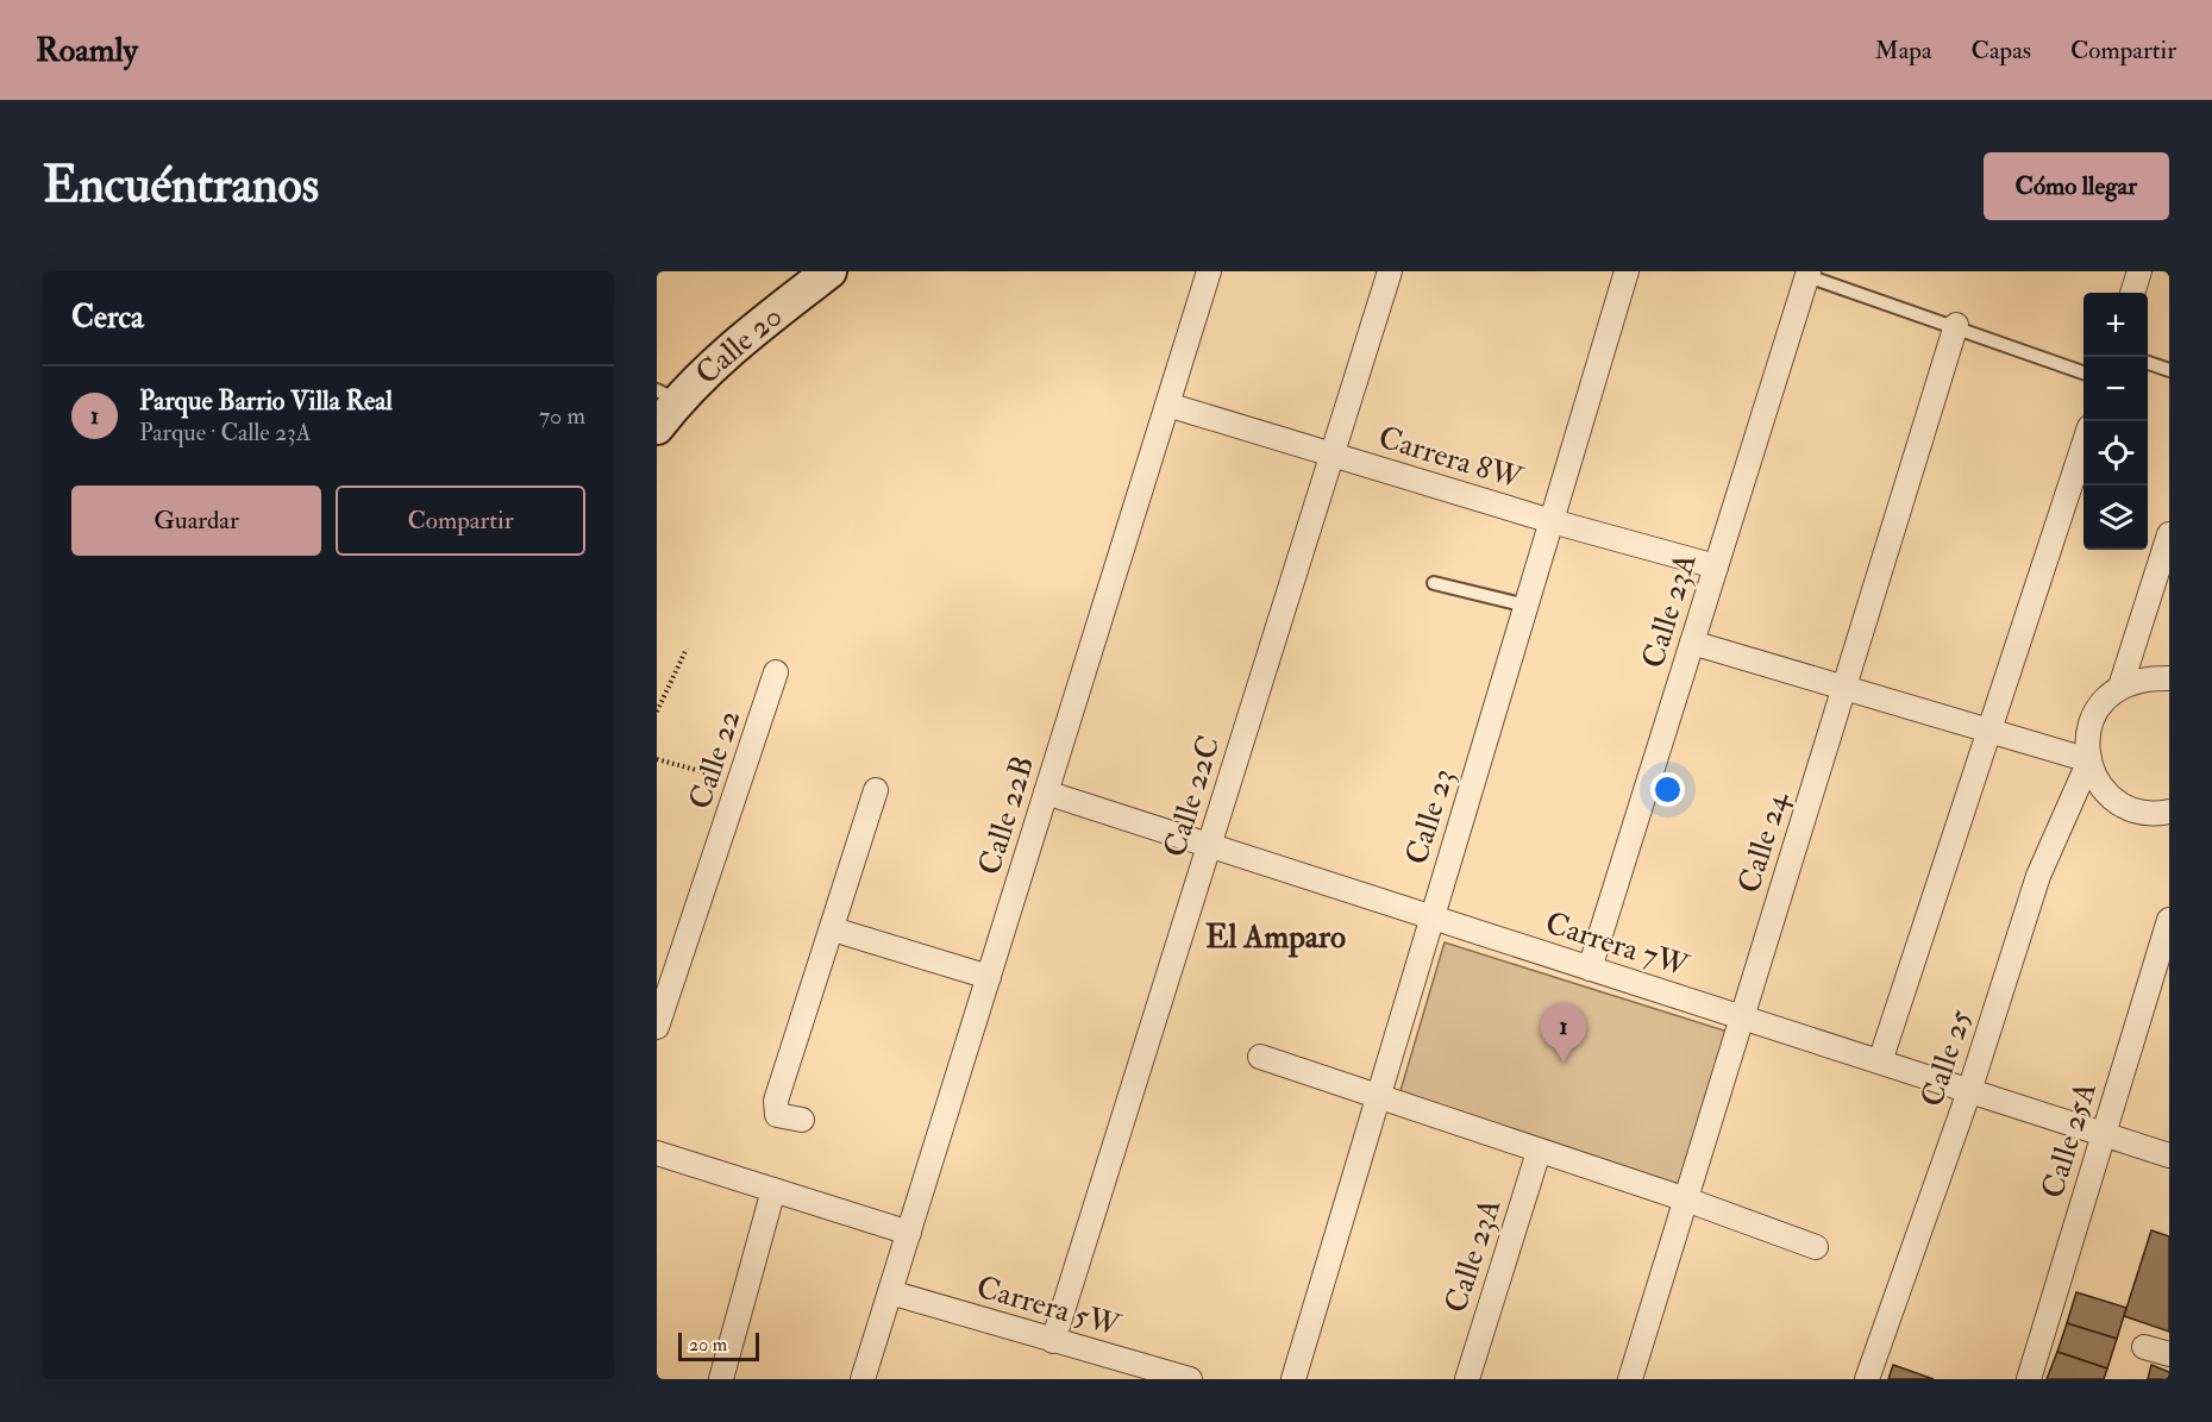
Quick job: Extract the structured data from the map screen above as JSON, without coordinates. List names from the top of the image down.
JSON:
{
  "streets": {
    "main road": ["Calle 20"],
    "street": [
      "Carrera 8W",
      "Calle 23A",
      "Calle 22",
      "Calle 22C",
      "Calle 22B",
      "Calle 23",
      "Calle 24",
      "Carrera 7W",
      "Calle 25",
      "Calle 25A",
      "Carrera 5W"
    ]
  },
  "crossings": [
    ["Carrera 8W", "Calle 23A"],
    ["Carrera 8W", "Calle 22C"],
    ["Carrera 8W", "Calle 22B"],
    ["Carrera 8W", "Calle 23"],
    ["Calle 23A", "Carrera 7W"],
    ["Calle 22C", "Carrera 7W"],
    ["Calle 22C", "Carrera 5W"],
    ["Calle 22B", "Carrera 7W"],
    ["Calle 22B", "Carrera 5W"],
    ["Calle 23", "Carrera 7W"],
    ["Calle 24", "Carrera 7W"],
    ["Carrera 7W", "Calle 25"],
    ["Carrera 7W", "Calle 25A"]
  ],
  "districts": ["El Amparo"],
  "scale_bar": "20 m",
  "page": {
    "header": "Roamly",
    "nav": ["Mapa", "Capas", "Compartir"],
    "buttons": [
      "Cómo llegar",
      ["Guardar", "Compartir"]
    ],
    "title": "Encuéntranos",
    "heading": "Cerca",
    "map_buttons": ["+", "−"],
    "list": [
      {
        "mark": "1",
        "name": "Parque Barrio Villa Real",
        "note": "Parque · Calle 23A",
        "value": "70 m"
      }
    ],
    "pins": "1",
    "scale": "20 m"
  }
}
